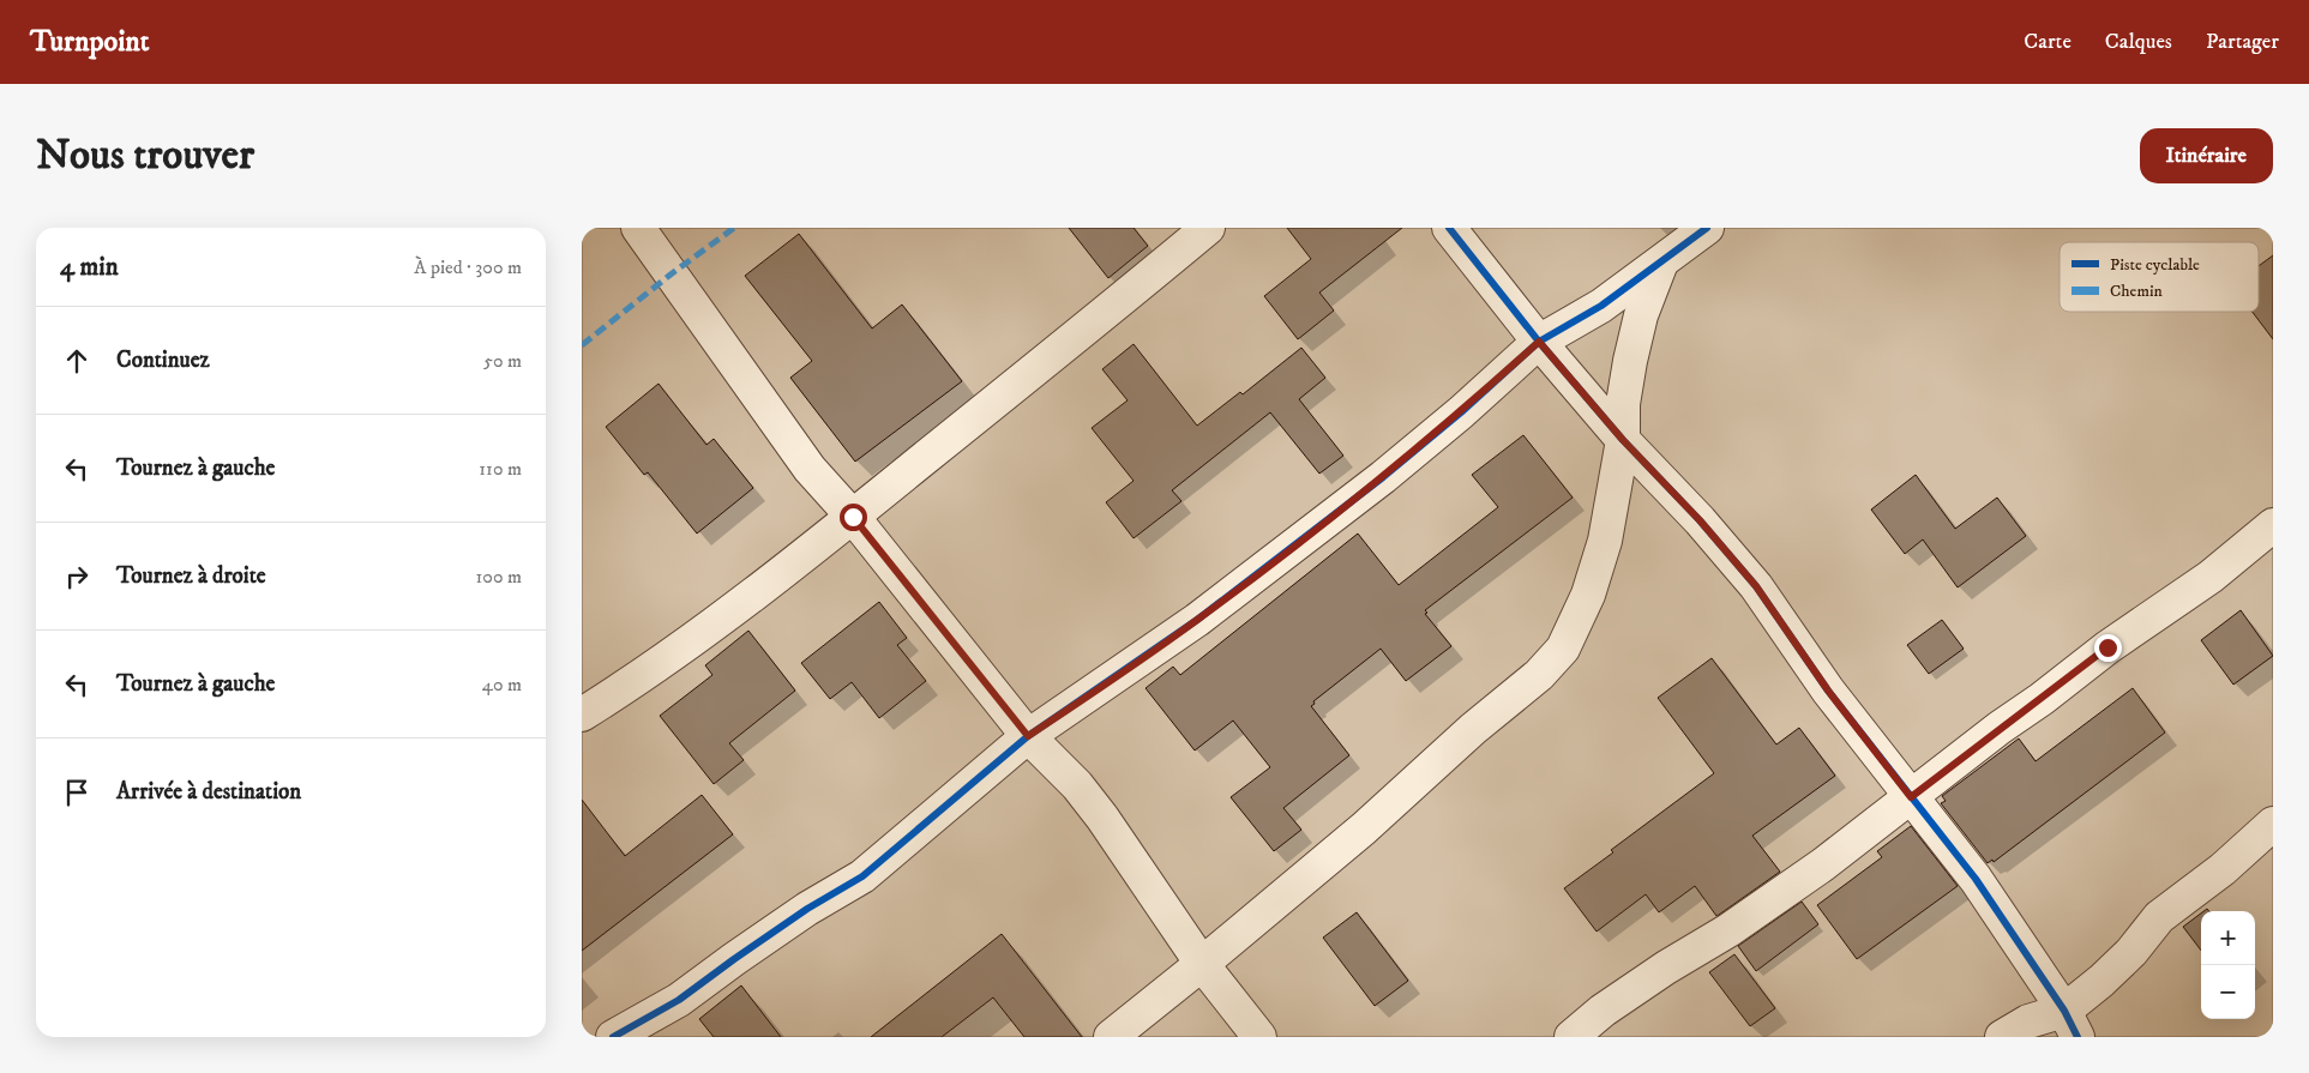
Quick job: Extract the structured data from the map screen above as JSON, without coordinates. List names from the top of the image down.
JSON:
{
  "legend": ["Piste cyclable", "Chemin"],
  "page": {
    "header": "Turnpoint",
    "nav": ["Carte", "Calques", "Partager"],
    "buttons": "Itinéraire",
    "title": "Nous trouver",
    "heading": ["4 min", "À pied · 300 m"],
    "list": [
      ["Continuez", "50 m"],
      ["Tournez à gauche", "110 m"],
      ["Tournez à droite", "100 m"],
      ["Tournez à gauche", "40 m"],
      "Arrivée à destination"
    ],
    "map_buttons": ["+", "−"]
  }
}
